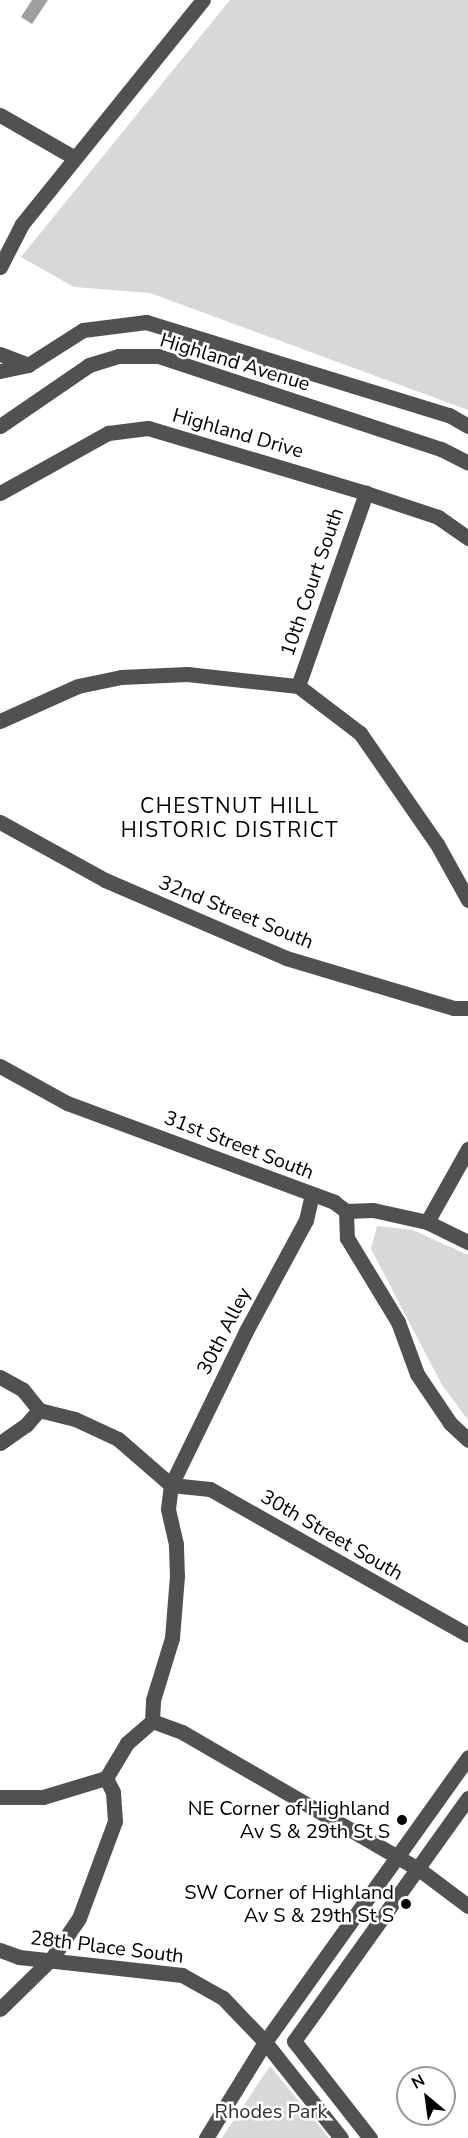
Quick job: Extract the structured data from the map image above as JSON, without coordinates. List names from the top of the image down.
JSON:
{
  "streets": {
    "street": [
      "Highland Avenue",
      "Highland Drive",
      "10th Court South",
      "32nd Street South",
      "31st Street South",
      "30th Alley",
      "30th Street South",
      "28th Place South"
    ]
  },
  "crossings": [
    ["Highland Drive", "10th Court South"],
    ["31st Street South", "30th Alley"],
    ["30th Alley", "30th Street South"]
  ],
  "districts": ["CHESTNUT HILL HISTORIC DISTRICT"],
  "parks": ["Rhodes Park"],
  "places": ["NE Corner of Highland Av S & 29th St S", "SW Corner of Highland Av S & 29th St S"],
  "north": "top left"
}
